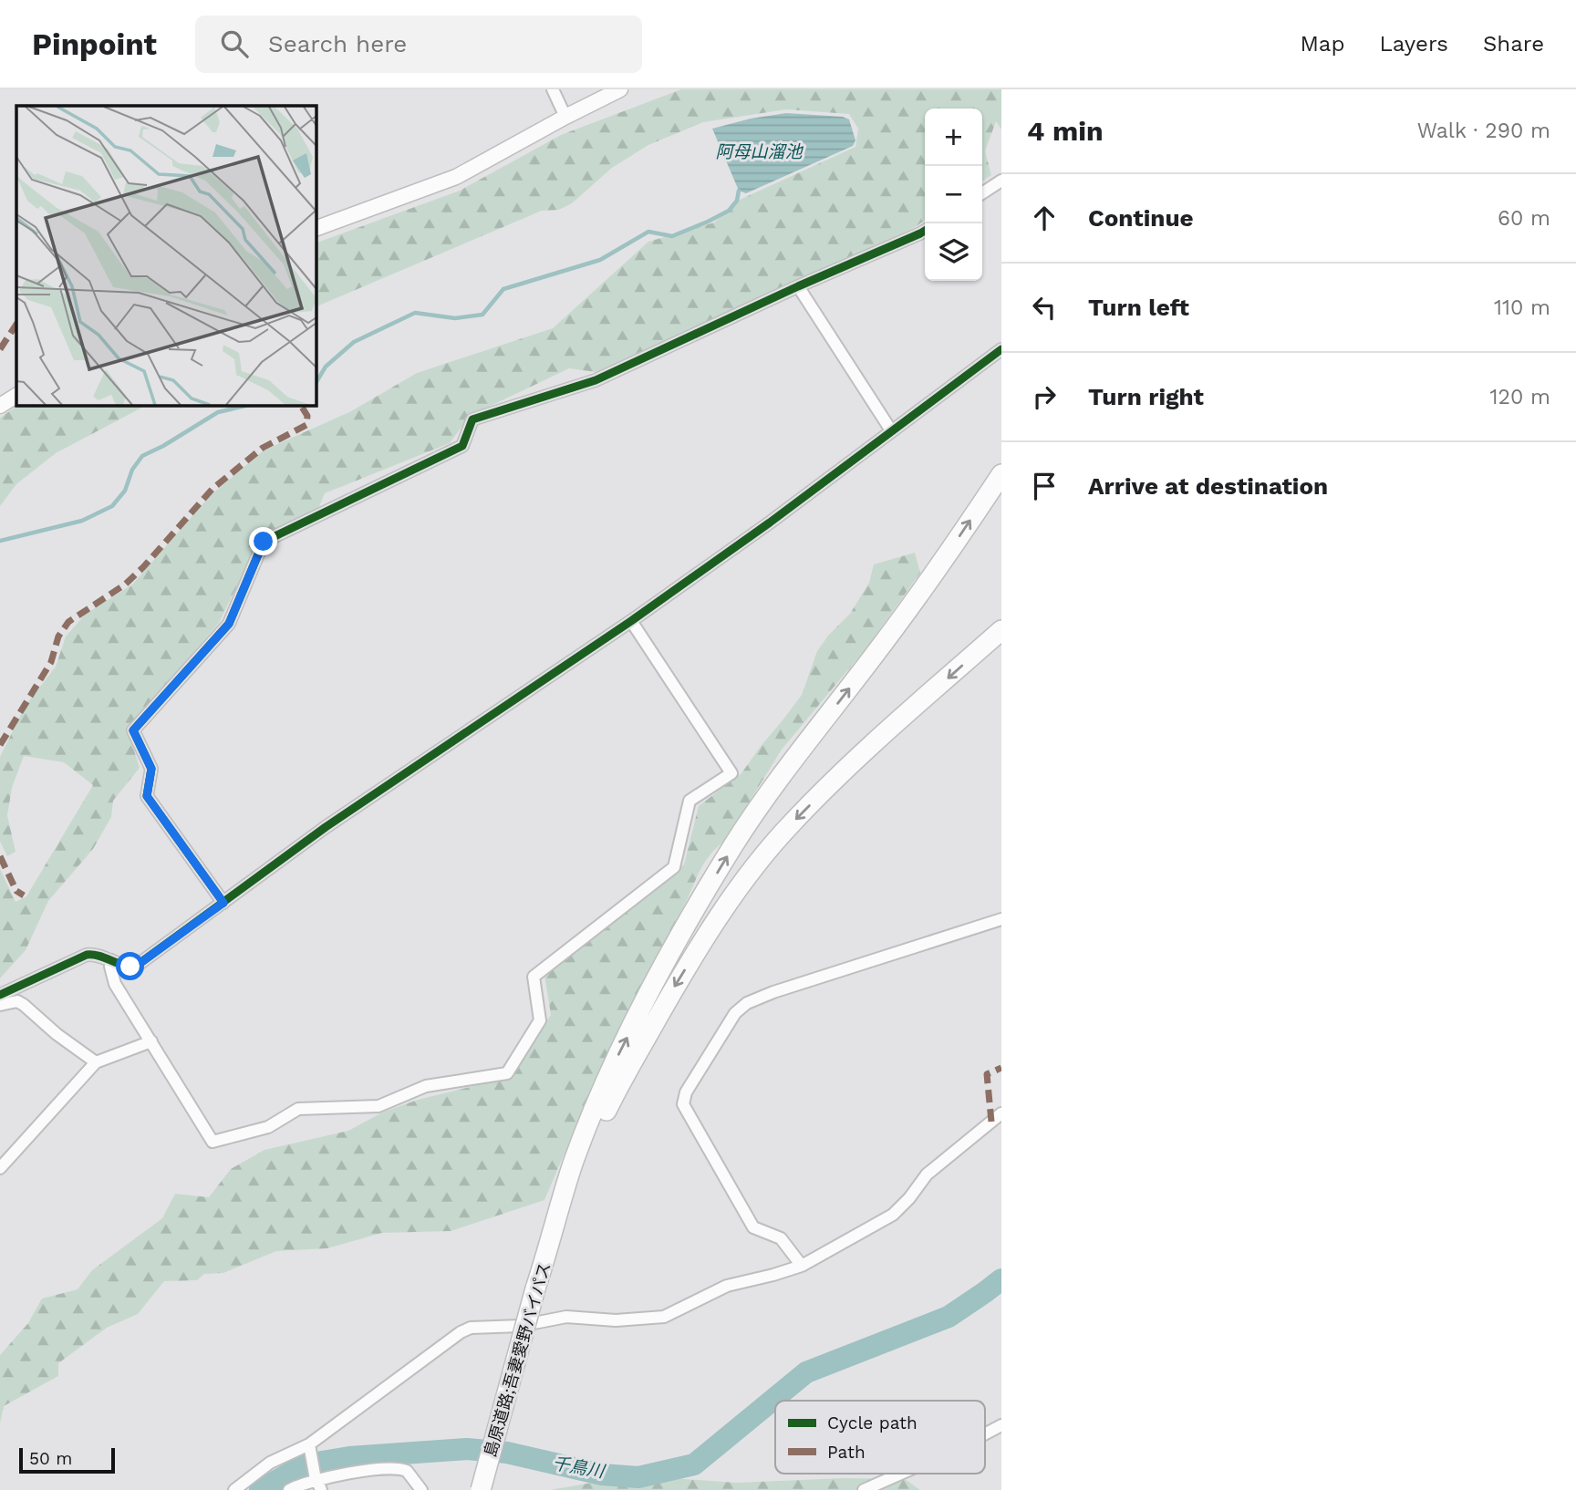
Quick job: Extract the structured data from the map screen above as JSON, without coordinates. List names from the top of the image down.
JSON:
{
  "streets": {
    "highway": ["島原道路;吾妻愛野バイパス"]
  },
  "water": ["阿母山溜池", "千鳥川"],
  "legend": ["Cycle path", "Path"],
  "scale_bar": "50 m",
  "page": {
    "header": "Pinpoint",
    "search": "Search here",
    "nav": ["Map", "Layers", "Share"],
    "heading": ["4 min", "Walk · 290 m"],
    "map_buttons": ["+", "−"],
    "list": [
      ["Continue", "60 m"],
      ["Turn left", "110 m"],
      ["Turn right", "120 m"],
      "Arrive at destination"
    ],
    "scale": "50 m"
  }
}
